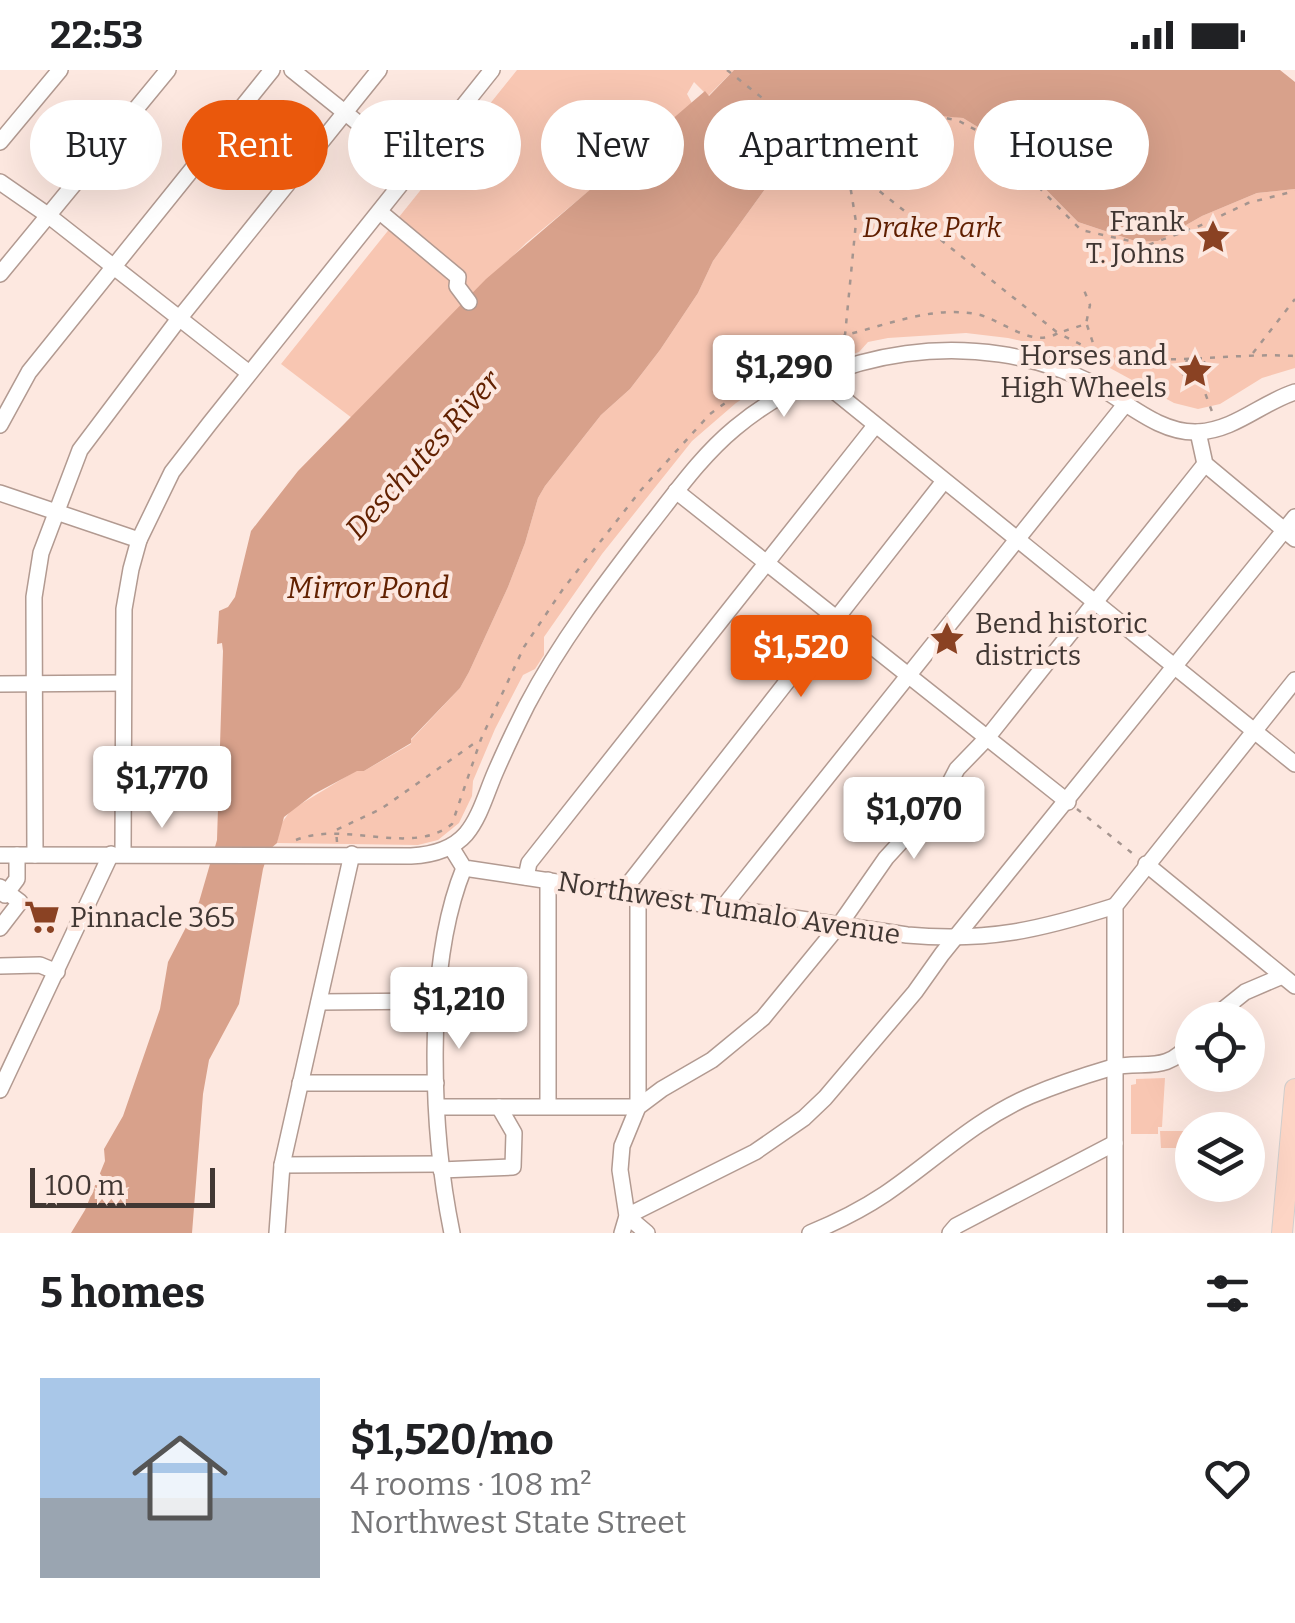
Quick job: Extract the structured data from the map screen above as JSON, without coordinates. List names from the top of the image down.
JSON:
{
  "streets": {
    "street": ["Northwest Tumalo Avenue"]
  },
  "water": ["Deschutes River", "Mirror Pond"],
  "parks": ["Drake Park"],
  "places": {
    "place": ["Frank T. Johns", "Horses and High Wheels", "Bend historic districts"],
    "supermarket": ["Pinnacle 365"]
  },
  "scale_bar": "100 m",
  "page": {
    "status": "22:53",
    "chip": [
      "Buy",
      "Rent",
      "Filters",
      "New",
      "Apartment",
      "House"
    ],
    "price": [
      "$1,290",
      "$1,520",
      "$1,770",
      "$1,070",
      "$1,210"
    ],
    "scale": "100 m",
    "heading": "5 homes",
    "list": [
      {
        "name": "$1,520/mo",
        "note": "4 rooms · 108 m² · Northwest State Street"
      }
    ]
  }
}
